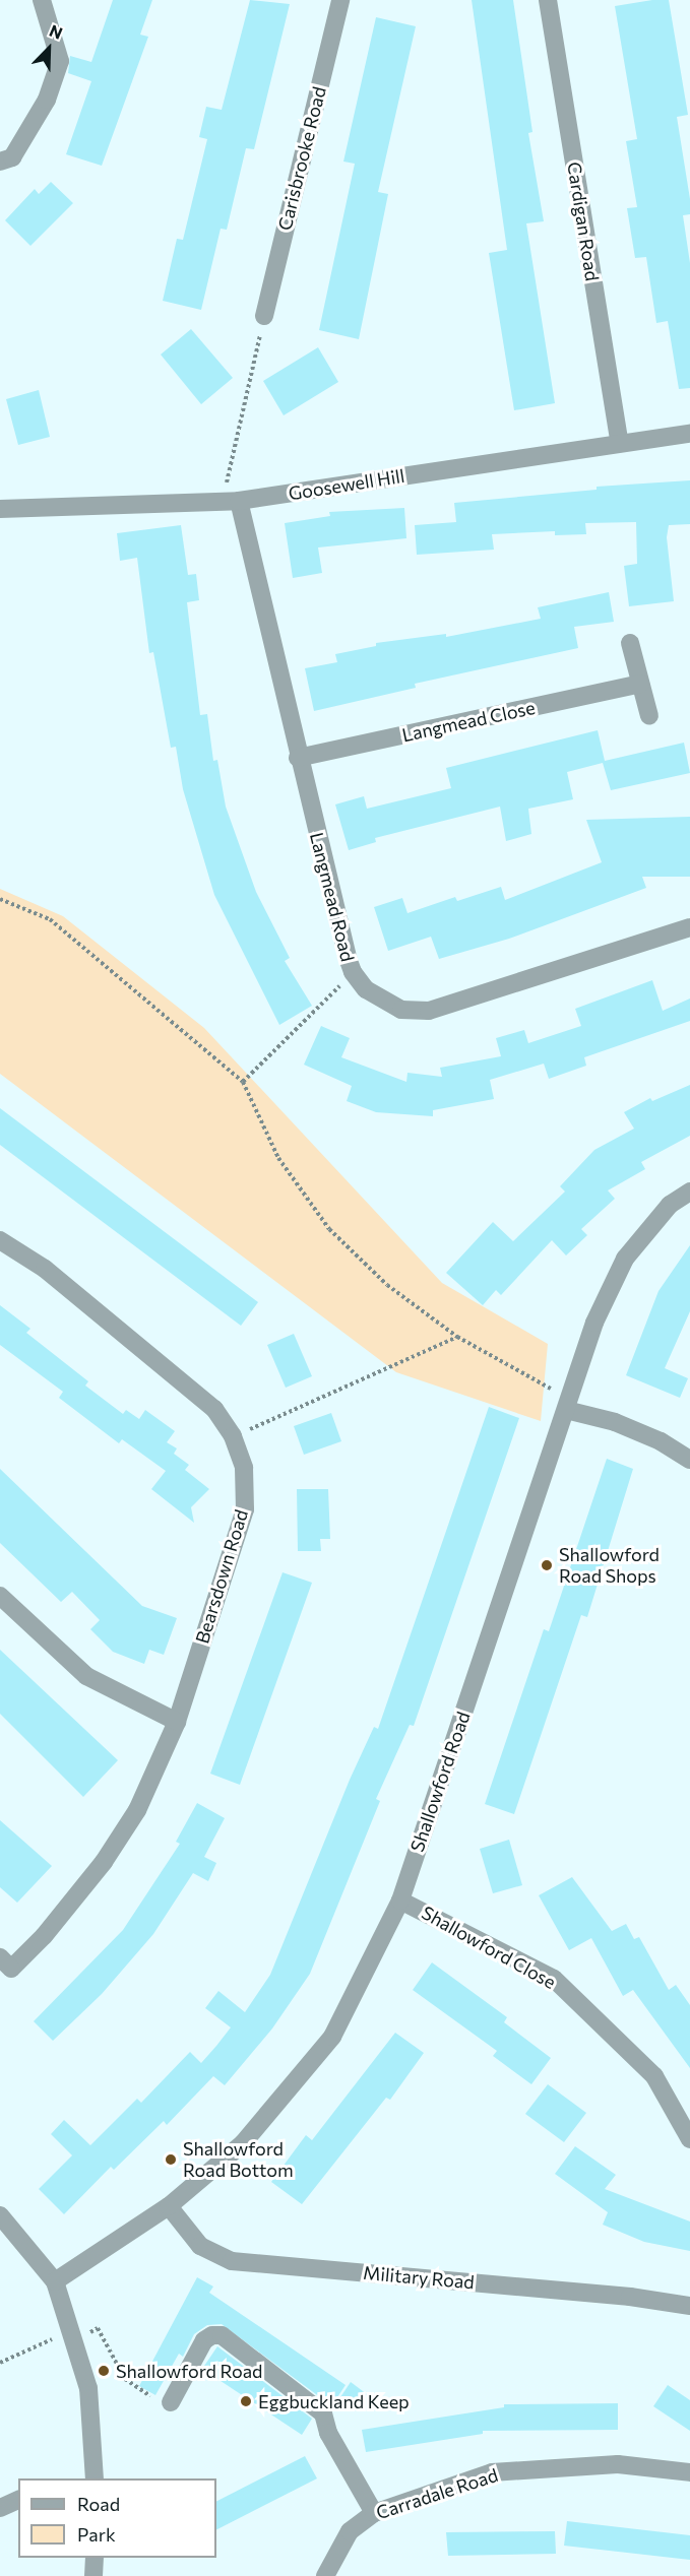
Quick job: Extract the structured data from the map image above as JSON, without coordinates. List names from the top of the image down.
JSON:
{
  "streets": {
    "street": [
      "Carisbrooke Road",
      "Cardigan Road",
      "Goosewell Hill",
      "Langmead Close",
      "Langmead Road",
      "Bearsdown Road",
      "Shallowford Road",
      "Shallowford Close",
      "Military Road",
      "Carradale Road"
    ]
  },
  "crossings": [
    ["Cardigan Road", "Goosewell Hill"],
    ["Goosewell Hill", "Langmead Road"],
    ["Langmead Close", "Langmead Road"],
    ["Shallowford Road", "Shallowford Close"],
    ["Shallowford Road", "Military Road"]
  ],
  "places": [
    "Shallowford Road Shops",
    "Shallowford Road Bottom",
    "Shallowford Road",
    "Eggbuckland Keep"
  ],
  "legend": ["Road", "Park"],
  "north": "top right"
}
